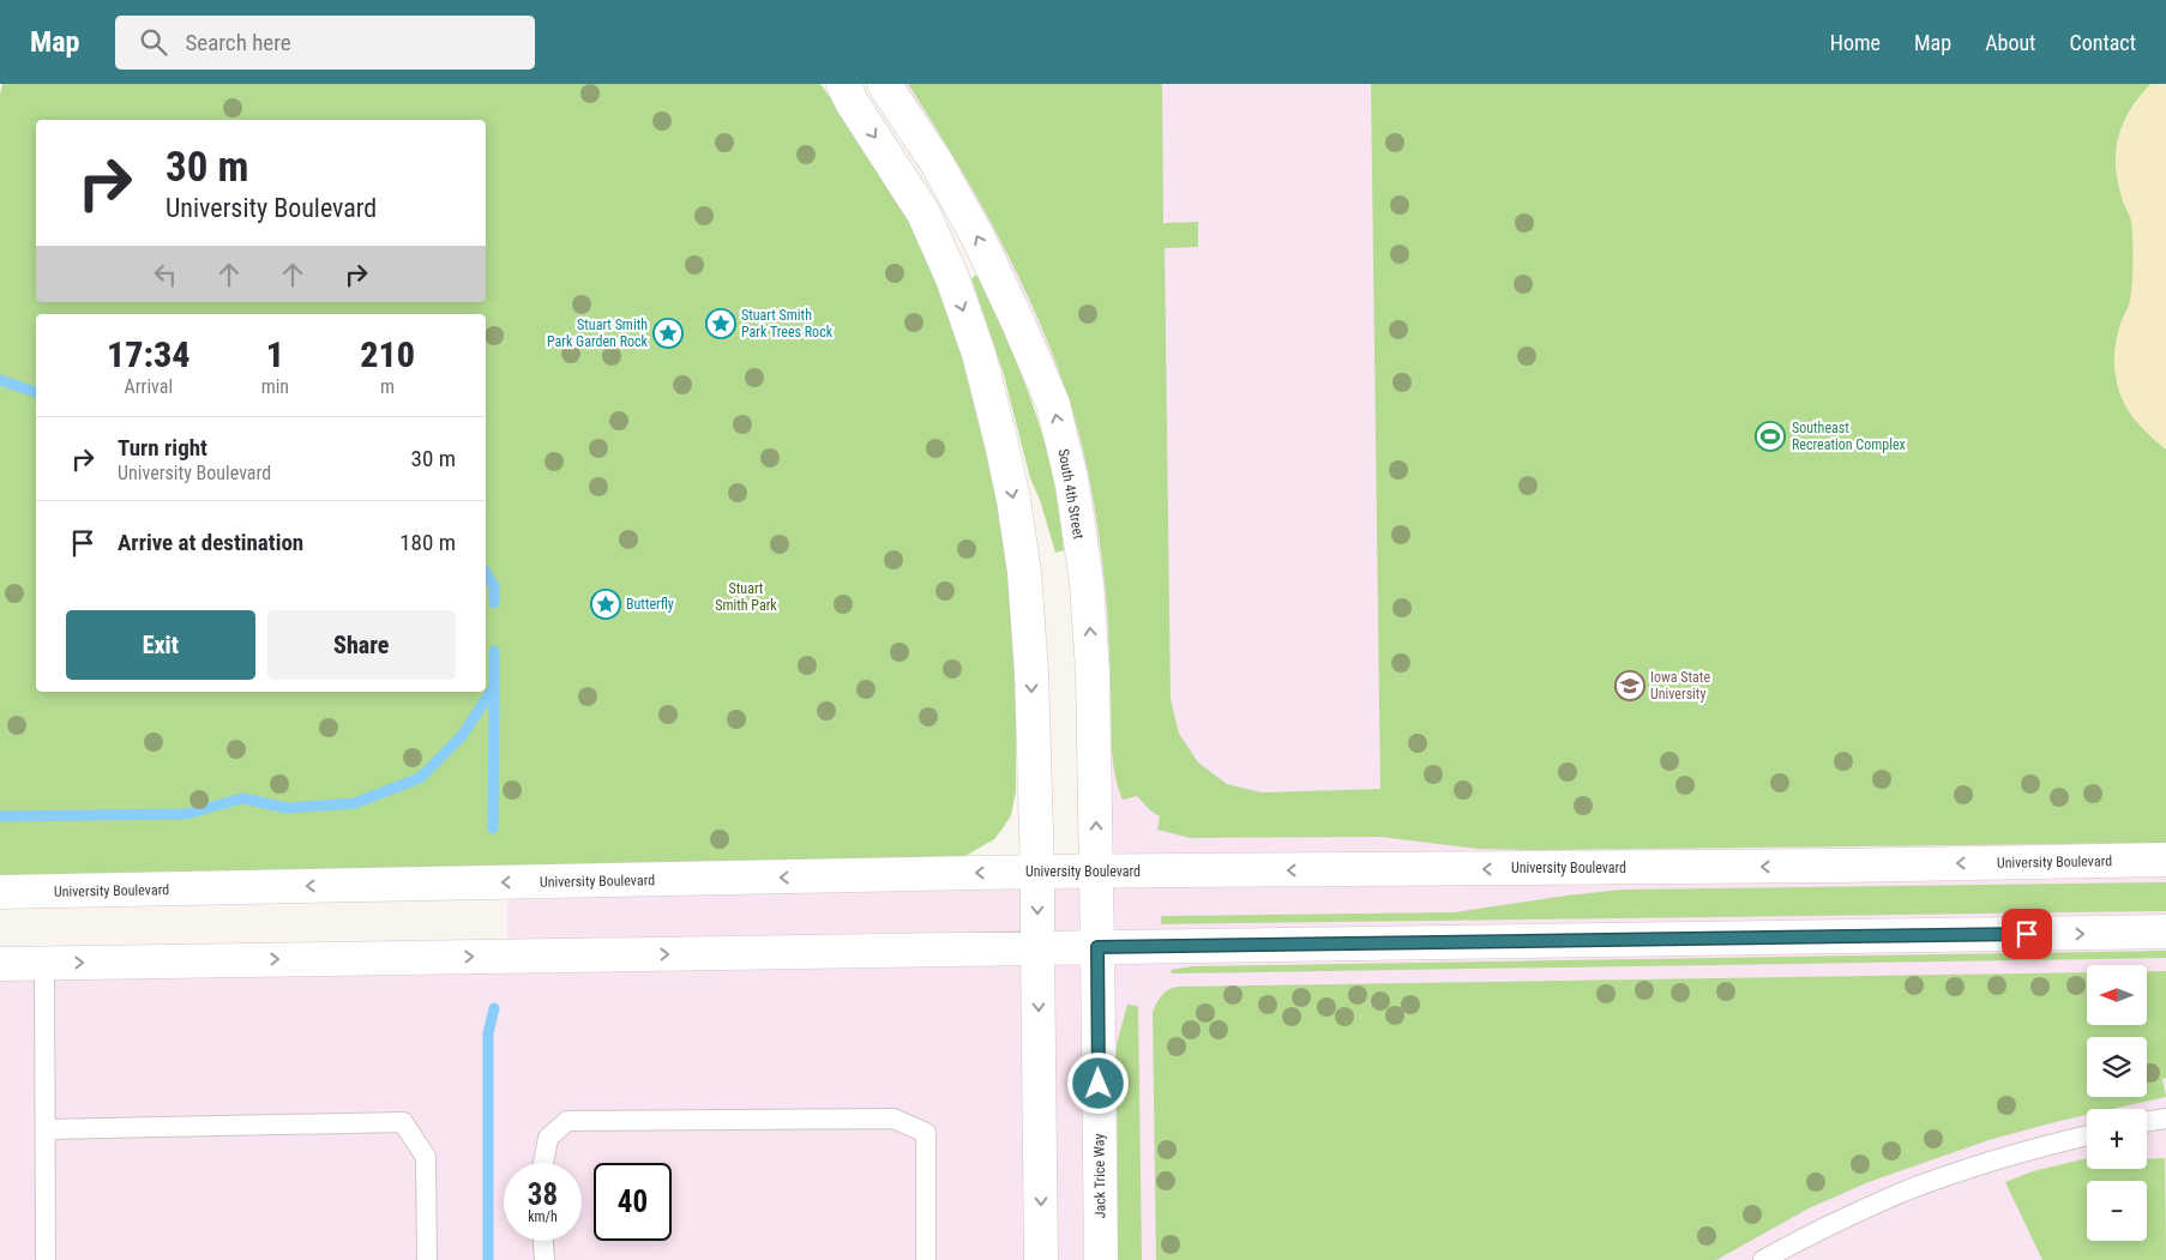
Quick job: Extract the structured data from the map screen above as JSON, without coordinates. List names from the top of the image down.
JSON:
{
  "streets": {
    "main road": ["South 4th Street", "University Boulevard", "Jack Trice Way"]
  },
  "crossings": [
    ["South 4th Street", "University Boulevard"],
    ["South 4th Street", "Jack Trice Way"]
  ],
  "parks": ["Stuart Smith Park"],
  "places": {
    "place": ["Stuart Smith Park Trees Rock", "Stuart Smith Park Garden Rock", "Butterfly"],
    "sports": ["Southeast Recreation Complex"],
    "school or university": ["Iowa State University"]
  },
  "north": "left",
  "page": {
    "header": "Map",
    "search": "Search here",
    "nav": [
      "Home",
      "Map",
      "About",
      "Contact"
    ],
    "turn": ["30 m", "University Boulevard"],
    "eta": [
      "17:34",
      "Arrival",
      "1",
      "min",
      "210",
      "m"
    ],
    "list": [
      {
        "name": "Turn right",
        "note": "University Boulevard",
        "value": "30 m"
      },
      {
        "name": "Arrive at destination",
        "value": "180 m"
      }
    ],
    "buttons": ["Exit", "Share"],
    "map_buttons": ["+", "−"],
    "speed": "38 km/h",
    "limit": "40"
  }
}
